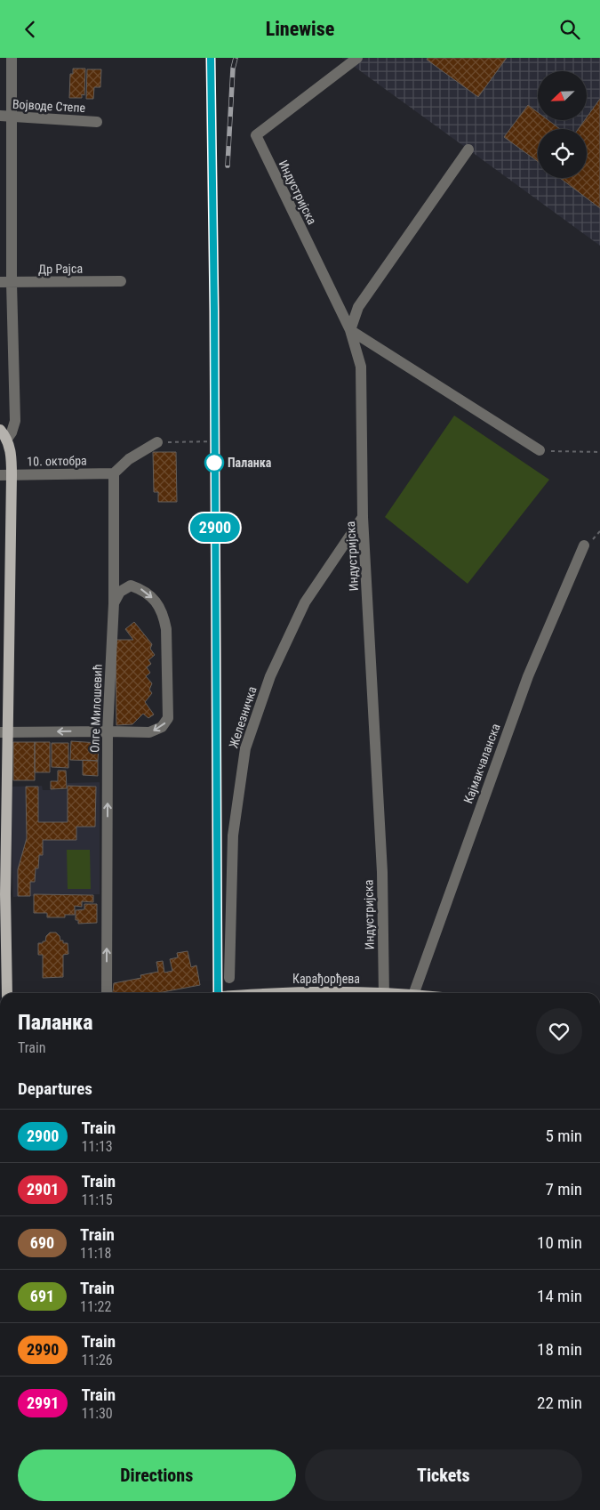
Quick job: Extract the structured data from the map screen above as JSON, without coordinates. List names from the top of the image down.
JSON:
{
  "streets": {
    "main road": ["Карађорђева"],
    "street": [
      "Војводе Степе",
      "Индустријска",
      "Др Рајса",
      "10. октобра",
      "Олге Милошевић",
      "Железничка",
      "Кајмакчаланска"
    ]
  },
  "crossings": [
    ["Индустријска", "Железничка"],
    ["10. октобра", "Олге Милошевић"]
  ],
  "one_way": ["Олге Милошевић"],
  "places": ["Паланка"],
  "north": "bottom left",
  "page": {
    "header": "Linewise",
    "on_map": "2900",
    "heading": [
      ["Паланка", "Train"],
      "Departures"
    ],
    "list": [
      {
        "mark": "2900",
        "name": "Train",
        "note": "11:13",
        "value": "5 min"
      },
      {
        "mark": "2901",
        "name": "Train",
        "note": "11:15",
        "value": "7 min"
      },
      {
        "mark": "690",
        "name": "Train",
        "note": "11:18",
        "value": "10 min"
      },
      {
        "mark": "691",
        "name": "Train",
        "note": "11:22",
        "value": "14 min"
      },
      {
        "mark": "2990",
        "name": "Train",
        "note": "11:26",
        "value": "18 min"
      },
      {
        "mark": "2991",
        "name": "Train",
        "note": "11:30",
        "value": "22 min"
      }
    ],
    "buttons": ["Directions", "Tickets"]
  }
}
